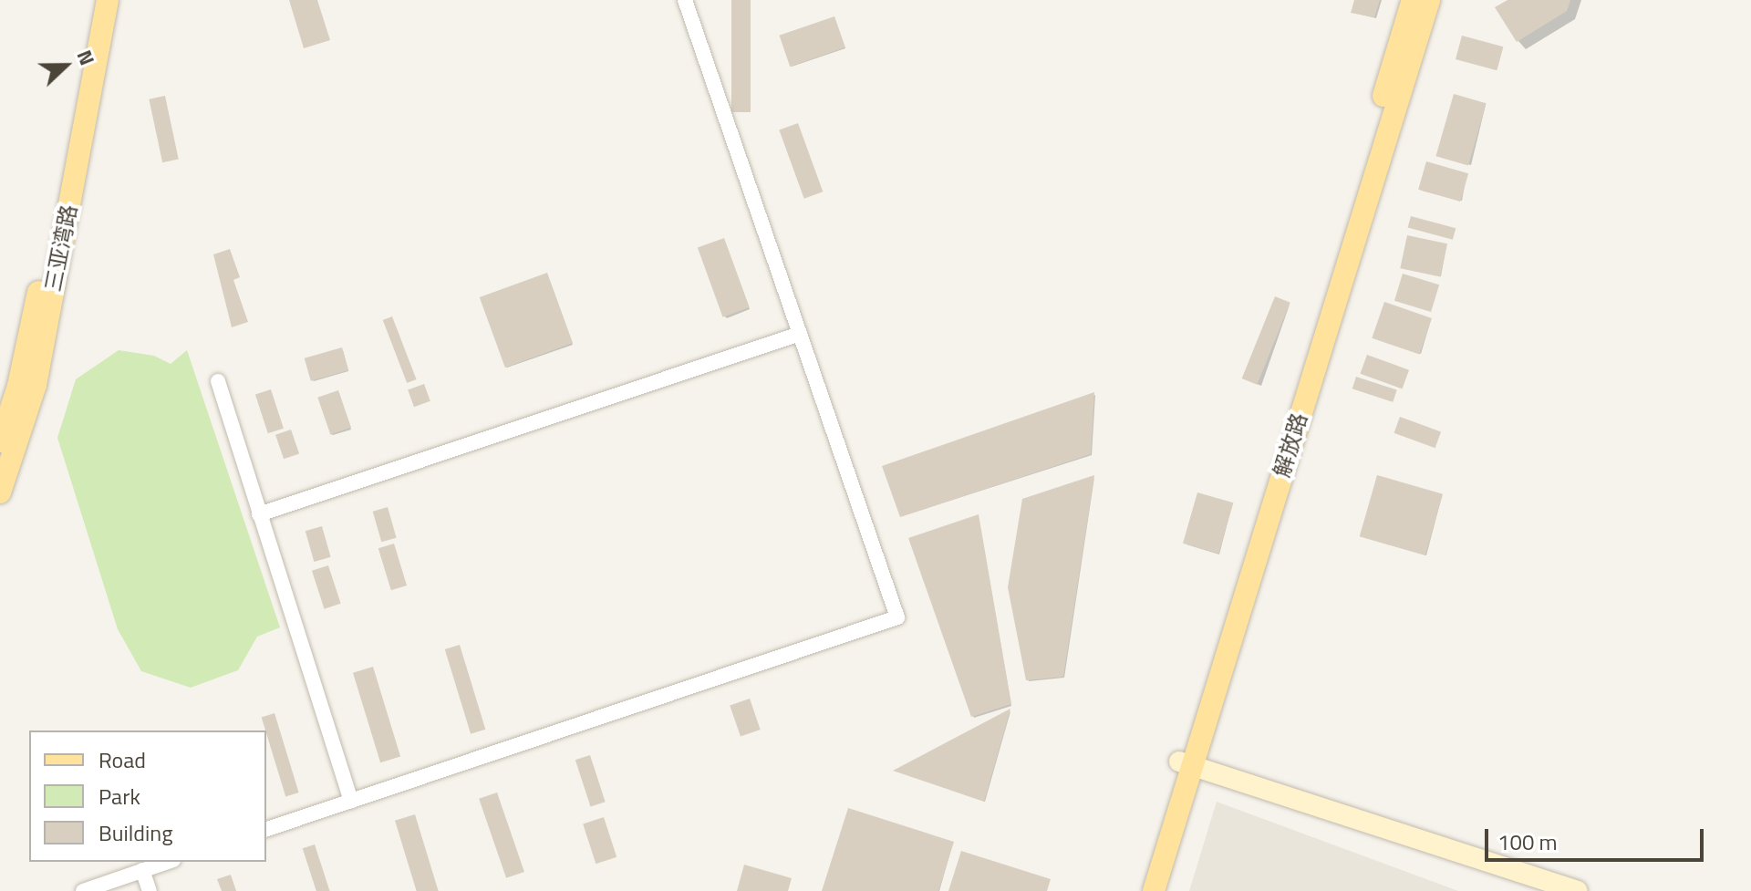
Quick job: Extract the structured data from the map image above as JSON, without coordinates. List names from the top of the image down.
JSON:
{
  "streets": {
    "main road": ["三亚湾路", "解放路"]
  },
  "legend": ["Road", "Park", "Building"],
  "scale_bar": "100 m",
  "north": "right"
}
